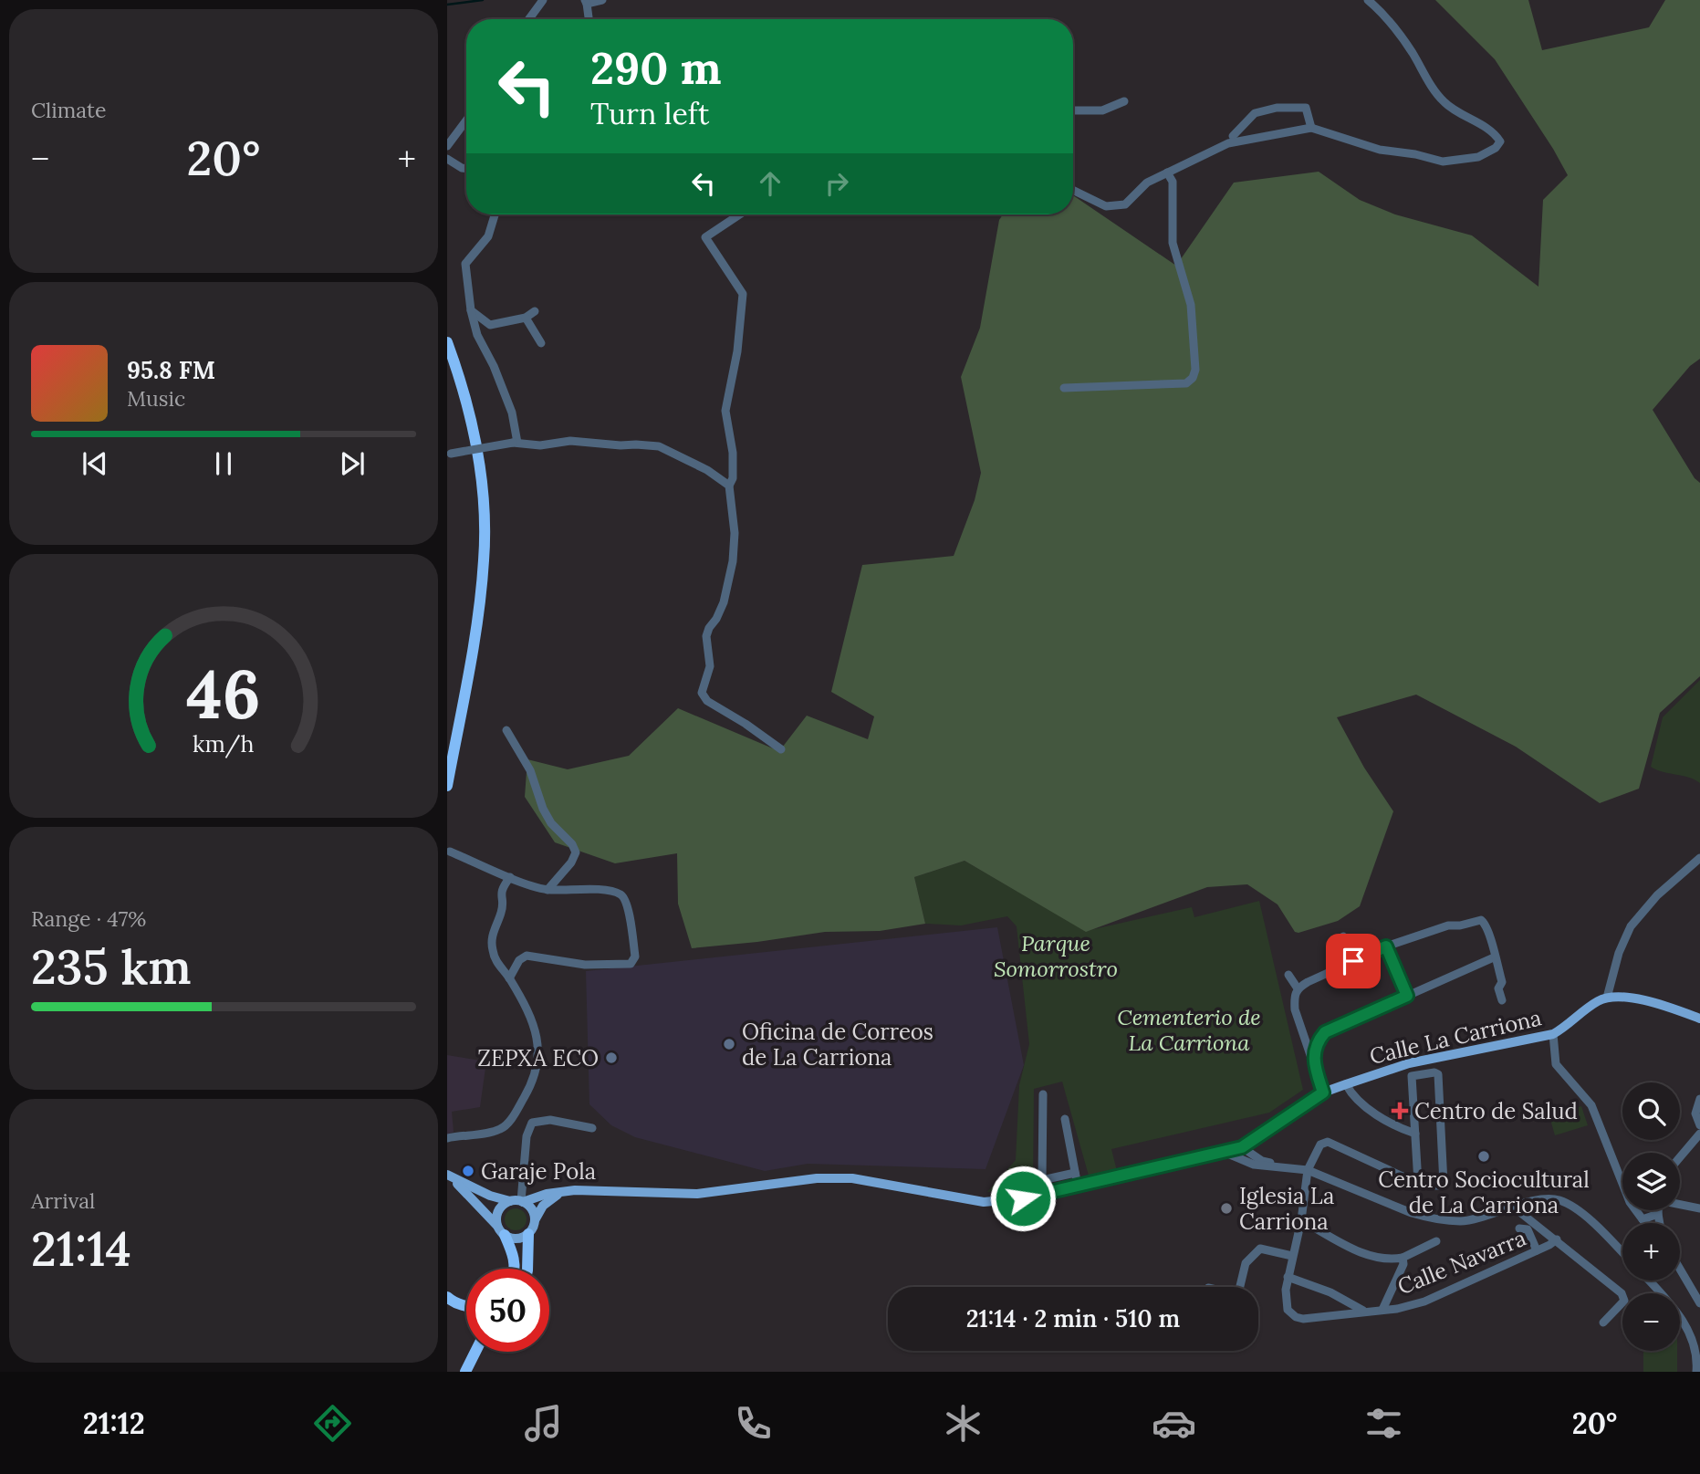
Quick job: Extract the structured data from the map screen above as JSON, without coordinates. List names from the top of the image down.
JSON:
{
  "streets": {
    "main road": ["Calle La Carriona"],
    "street": ["Calle Navarra"]
  },
  "parks": ["Parque Somorrostro", "Cementerio de La Carriona"],
  "places": {
    "other": [
      "Oficina de Correos de La Carriona",
      "ZEPXA ECO",
      "Centro Sociocultural de La Carriona",
      "Garaje Pola",
      "Iglesia La Carriona"
    ],
    "health": ["Centro de Salud"]
  },
  "page": {
    "tile": [
      "Climate",
      ["Range · 47%", "235 km"],
      ["Arrival", "21:14"]
    ],
    "turn": ["290 m", "Turn left"],
    "heat": ["−", "20°", "+"],
    "song": ["95.8 FM", "Music"],
    "map_buttons": ["+", "−"],
    "limit": "50",
    "trip": "21:14 · 2 min · 510 m",
    "tabs": ["21:12", "20°"],
    "gauge": ["46", "km/h"]
  }
}
